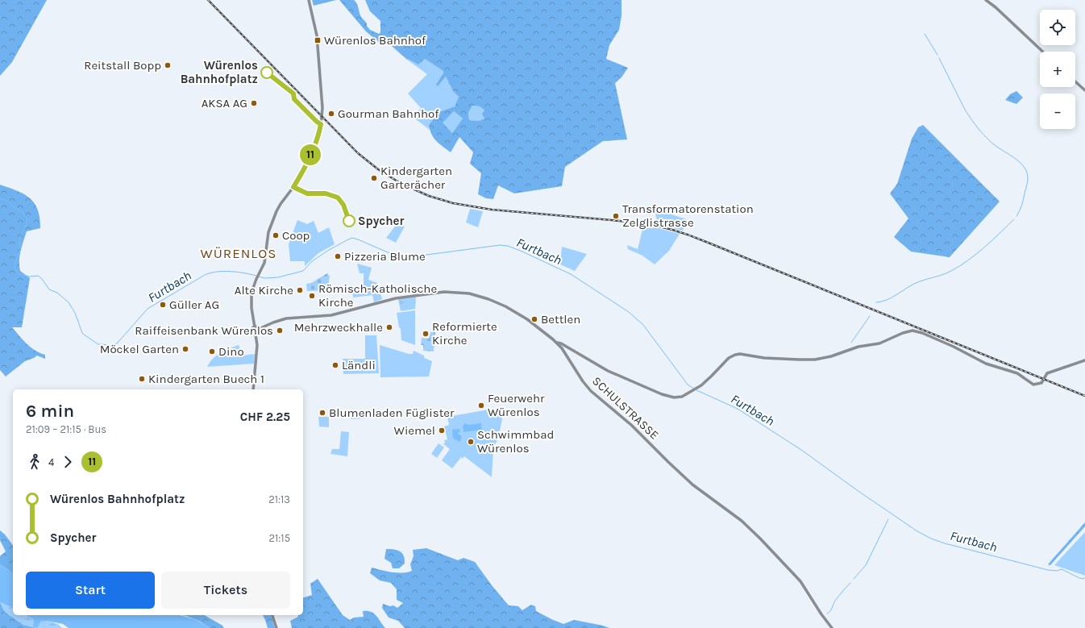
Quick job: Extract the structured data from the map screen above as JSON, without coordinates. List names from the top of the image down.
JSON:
{
  "streets": {
    "street": ["SCHULSTRASSE"]
  },
  "districts": ["WÜRENLOS"],
  "water": ["Furtbach"],
  "places": {
    "transit": ["Würenlos Bahnhof"],
    "other": [
      "Reitstall Bopp",
      "Würenlos Bahnhofplatz",
      "AKSA AG",
      "Gourman Bahnhof",
      "Kindergarten Garterächer",
      "Transformatorenstation Zelglistrasse",
      "Spycher",
      "Coop",
      "Pizzeria Blume",
      "Alte Kirche",
      "Römisch-Katholische Kirche",
      "Güller AG",
      "Bettlen",
      "Mehrzweckhalle",
      "Raiffeisenbank Würenlos",
      "Reformierte Kirche",
      "Möckel Garten",
      "Dino",
      "Ländli",
      "Kindergarten Buech 1",
      "Feuerwehr Würenlos",
      "Blumenladen Füglister",
      "Wiemel",
      "Schwimmbad Würenlos"
    ]
  },
  "lines": ["bus line 11"],
  "page": {
    "on_map": "11",
    "map_buttons": ["+", "−"],
    "heading": ["6 min", "21:09 – 21:15 · Bus", "CHF 2.25"],
    "legs": ["4", "11"],
    "list": [
      {
        "name": "Würenlos Bahnhofplatz",
        "value": "21:13"
      },
      {
        "name": "Spycher",
        "value": "21:15"
      }
    ],
    "buttons": ["Start", "Tickets"]
  }
}
